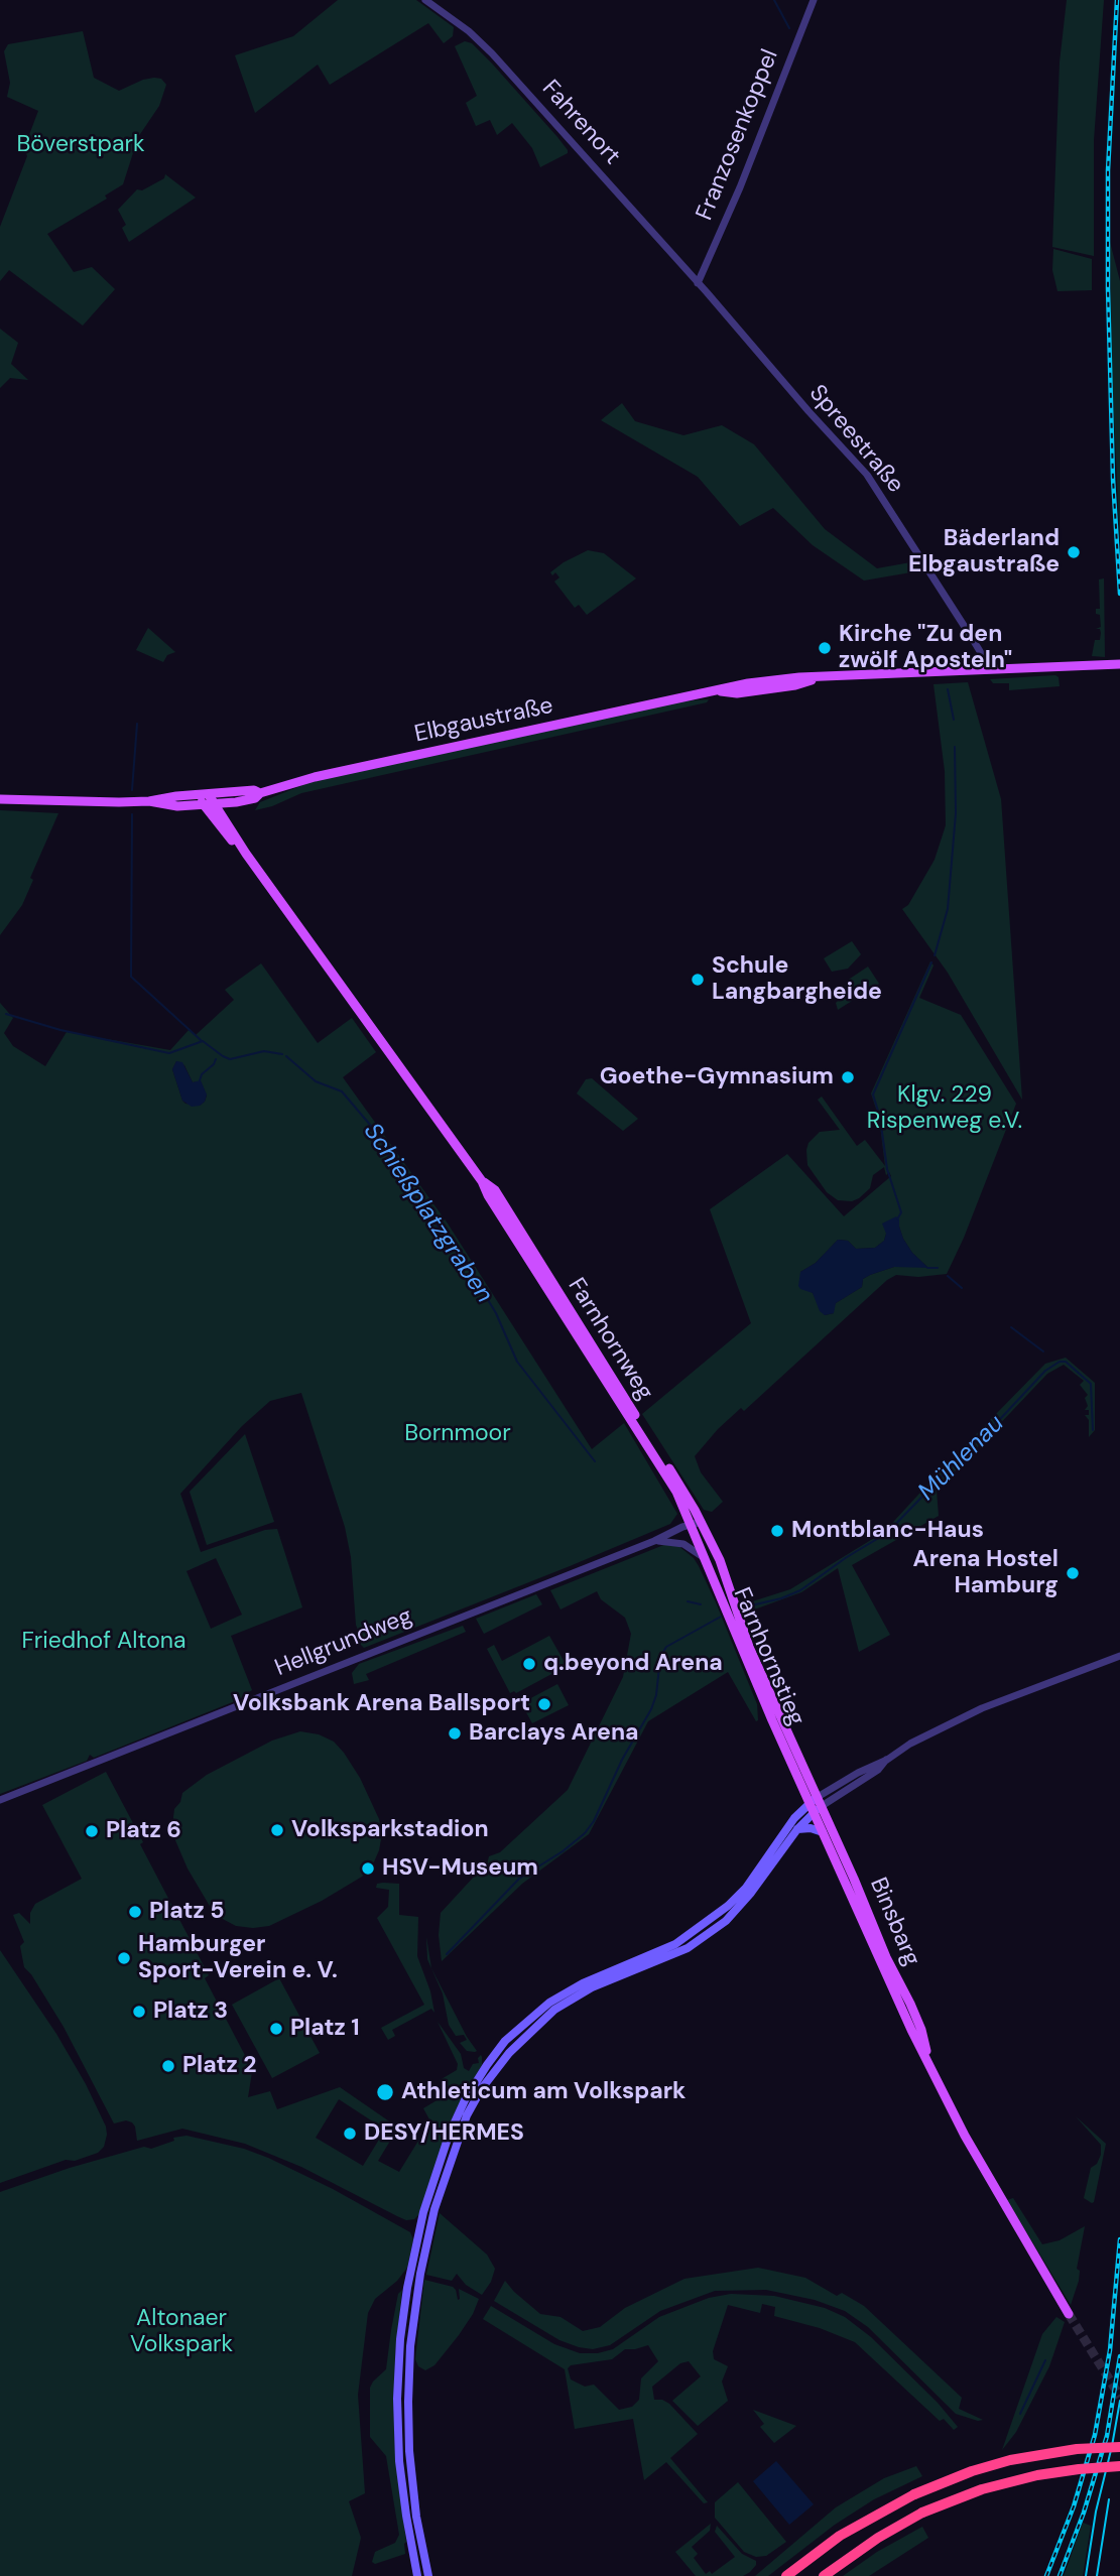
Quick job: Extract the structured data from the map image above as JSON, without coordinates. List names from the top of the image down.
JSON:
{
  "streets": {
    "main road": [
      "Elbgaustraße",
      "Farnhornweg",
      "Farnhornstieg",
      "Binsbarg"
    ],
    "street": [
      "Fahrenort",
      "Franzosenkoppel",
      "Spreestraße",
      "Hellgrundweg"
    ]
  },
  "crossings": [
    ["Fahrenort", "Franzosenkoppel"],
    ["Fahrenort", "Spreestraße"],
    ["Franzosenkoppel", "Spreestraße"],
    ["Spreestraße", "Elbgaustraße"],
    ["Elbgaustraße", "Farnhornweg"],
    ["Farnhornweg", "Hellgrundweg"],
    ["Farnhornweg", "Farnhornstieg"],
    ["Hellgrundweg", "Farnhornstieg"],
    ["Farnhornstieg", "Binsbarg"]
  ],
  "water": ["Schießplatzgraben", "Mühlenau"],
  "parks": [
    "Böverstpark",
    "Klgv. 229 Rispenweg e.V.",
    "Bornmoor",
    "Friedhof Altona",
    "Altonaer Volkspark"
  ],
  "places": [
    "Bäderland Elbgaustraße",
    "Kirche \"Zu den zwölf Aposteln\"",
    "Schule Langbargheide",
    "Goethe-Gymnasium",
    "Montblanc-Haus",
    "Arena Hostel Hamburg",
    "q.beyond Arena",
    "Volksbank Arena Ballsport",
    "Barclays Arena",
    "Volksparkstadion",
    "Platz 6",
    "HSV-Museum",
    "Platz 5",
    "Hamburger Sport-Verein e. V.",
    "Platz 3",
    "Platz 1",
    "Platz 2",
    "Athleticum am Volkspark",
    "DESY/HERMES"
  ]
}
